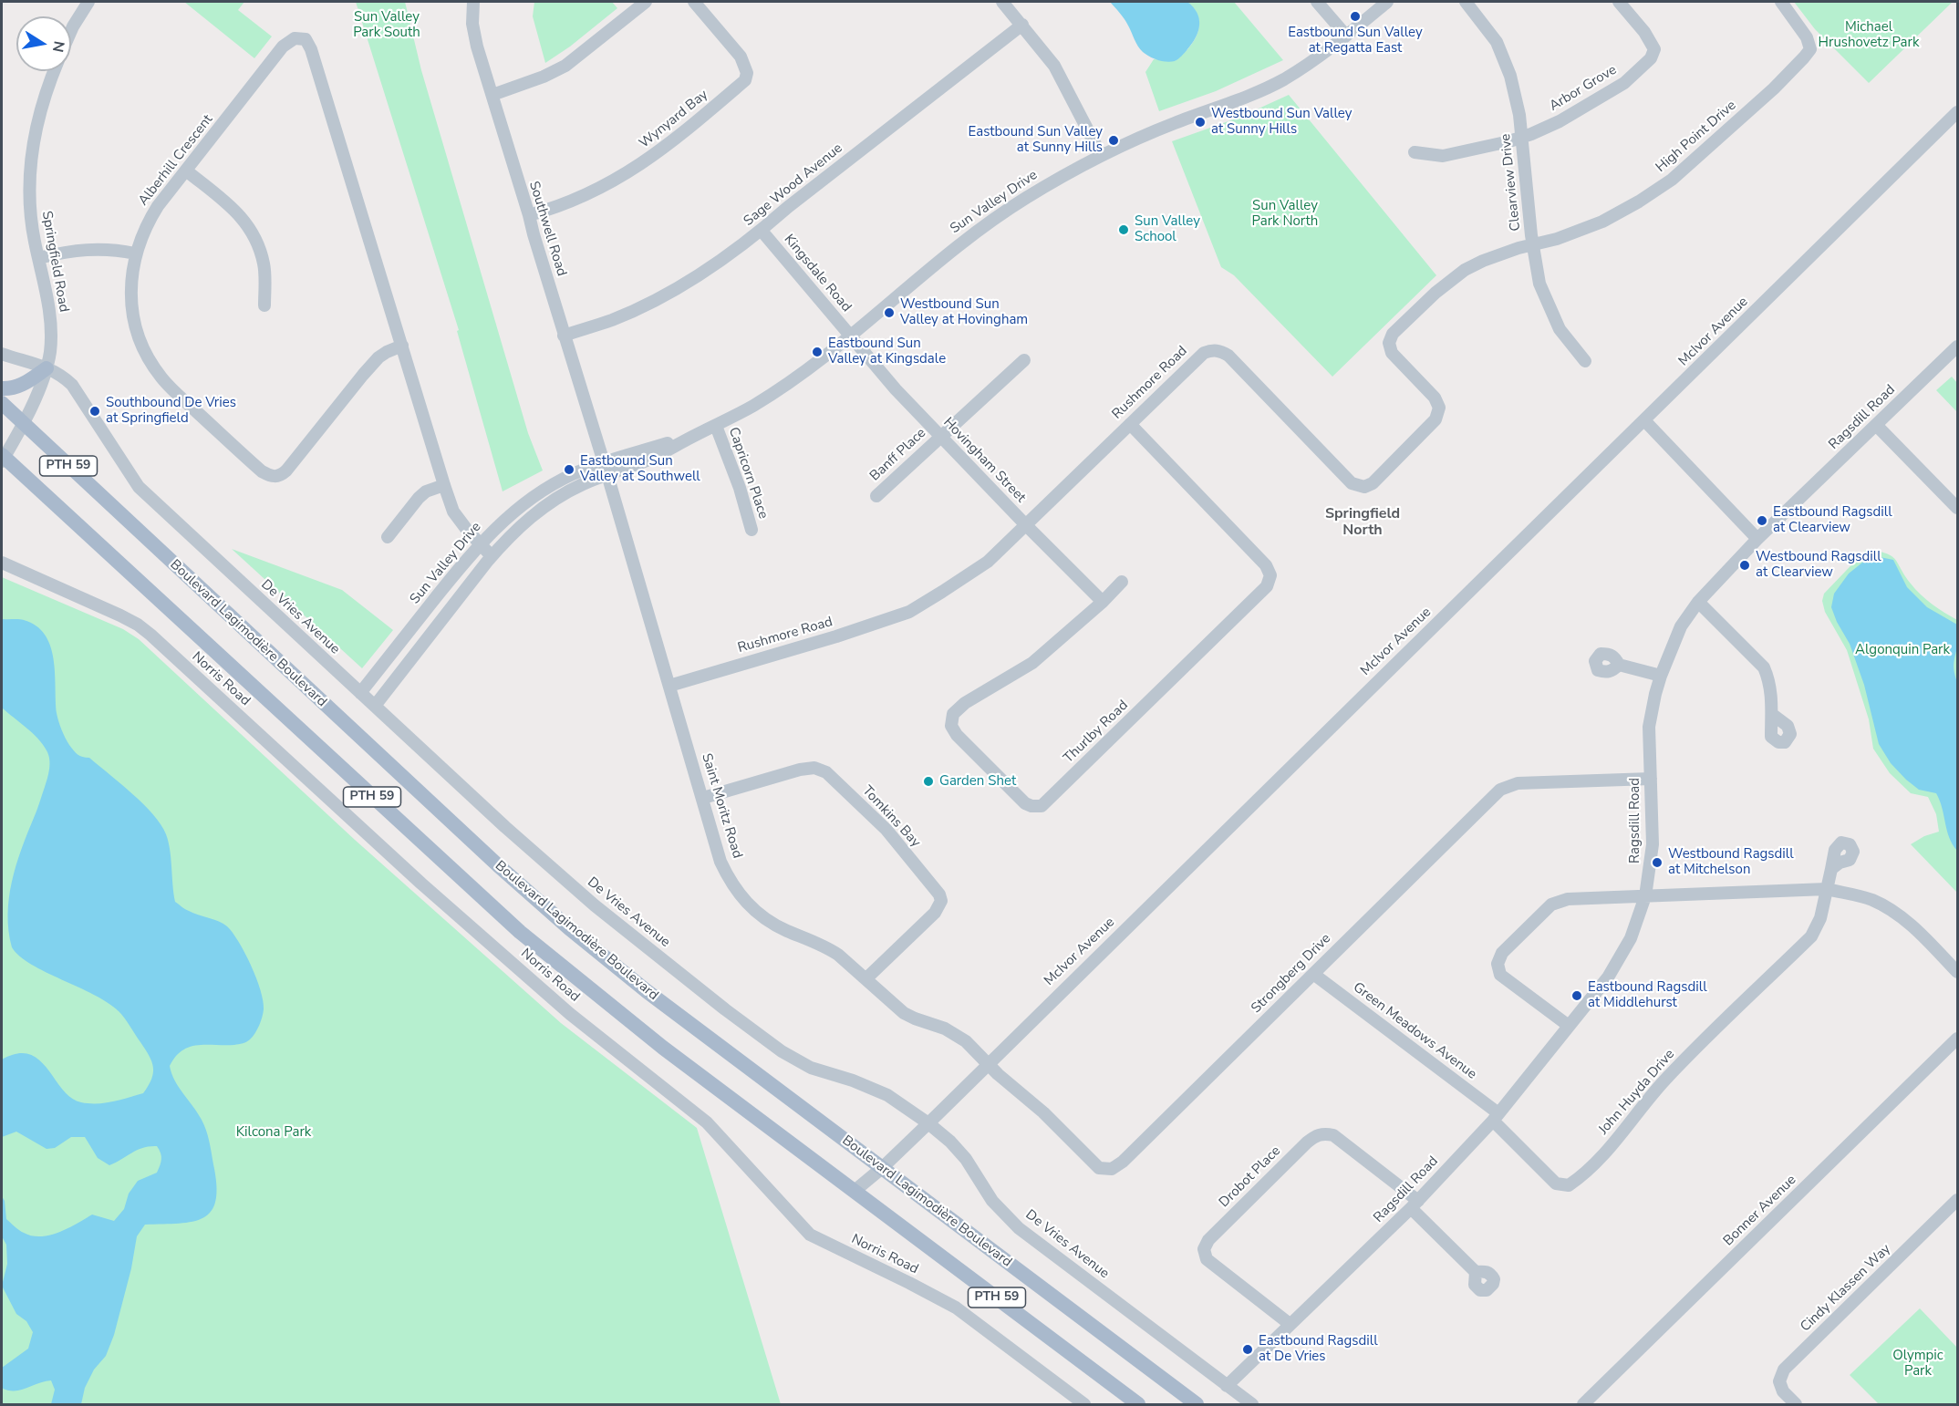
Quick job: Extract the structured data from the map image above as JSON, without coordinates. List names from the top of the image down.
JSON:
{
  "streets": {
    "main road": ["PTH 59", "Boulevard Lagimodière Boulevard"],
    "street": [
      "Arbor Grove",
      "Wynyard Bay",
      "High Point Drive",
      "Alberhill Crescent",
      "Clearview Drive",
      "Sage Wood Avenue",
      "Sun Valley Drive",
      "Southwell Road",
      "Springfield Road",
      "Kingsdale Road",
      "McIvor Avenue",
      "Rushmore Road",
      "Ragsdill Road",
      "Banff Place",
      "Hovingham Street",
      "Capricorn Place",
      "De Vries Avenue",
      "Norris Road",
      "Thurlby Road",
      "Saint Moritz Road",
      "Tomkins Bay",
      "Strongberg Drive",
      "Green Meadows Avenue",
      "John Huyda Drive",
      "Drobot Place",
      "Bonner Avenue",
      "Cindy Klassen Way"
    ]
  },
  "crossings": [
    ["Arbor Grove", "Clearview Drive"],
    ["Wynyard Bay", "Southwell Road"],
    ["High Point Drive", "Clearview Drive"],
    ["High Point Drive", "Rushmore Road"],
    ["Alberhill Crescent", "Sun Valley Drive"],
    ["Clearview Drive", "Rushmore Road"],
    ["Sage Wood Avenue", "Southwell Road"],
    ["Sage Wood Avenue", "Kingsdale Road"],
    ["Sun Valley Drive", "Southwell Road"],
    ["Sun Valley Drive", "Kingsdale Road"],
    ["Sun Valley Drive", "Hovingham Street"],
    ["Sun Valley Drive", "Capricorn Place"],
    ["Sun Valley Drive", "De Vries Avenue"],
    ["Sun Valley Drive", "Saint Moritz Road"],
    ["Southwell Road", "Saint Moritz Road"],
    ["Springfield Road", "PTH 59"],
    ["Springfield Road", "De Vries Avenue"],
    ["Springfield Road", "Boulevard Lagimodière Boulevard"],
    ["Kingsdale Road", "Hovingham Street"],
    ["McIvor Avenue", "PTH 59"],
    ["McIvor Avenue", "De Vries Avenue"],
    ["McIvor Avenue", "Boulevard Lagimodière Boulevard"],
    ["McIvor Avenue", "Saint Moritz Road"],
    ["McIvor Avenue", "Strongberg Drive"],
    ["Rushmore Road", "Hovingham Street"],
    ["Rushmore Road", "Thurlby Road"],
    ["Rushmore Road", "Saint Moritz Road"],
    ["Ragsdill Road", "De Vries Avenue"],
    ["Ragsdill Road", "Strongberg Drive"],
    ["Ragsdill Road", "Green Meadows Avenue"],
    ["Ragsdill Road", "John Huyda Drive"],
    ["Ragsdill Road", "Drobot Place"],
    ["Banff Place", "Hovingham Street"],
    ["Hovingham Street", "Thurlby Road"],
    ["Saint Moritz Road", "Tomkins Bay"],
    ["Saint Moritz Road", "Strongberg Drive"],
    ["Strongberg Drive", "Green Meadows Avenue"],
    ["Green Meadows Avenue", "John Huyda Drive"]
  ],
  "districts": ["Springfield North"],
  "parks": [
    "Sun Valley Park South",
    "Michael Hrushovetz Park",
    "Sun Valley Park North",
    "Algonquin Park",
    "Kilcona Park",
    "Olympic Park"
  ],
  "places": [
    "Eastbound Sun Valley at Regatta East",
    "Westbound Sun Valley at Sunny Hills",
    "Eastbound Sun Valley at Sunny Hills",
    "Sun Valley School",
    "Westbound Sun Valley at Hovingham",
    "Eastbound Sun Valley at Kingsdale",
    "Southbound De Vries at Springfield",
    "Eastbound Sun Valley at Southwell",
    "Eastbound Ragsdill at Clearview",
    "Westbound Ragsdill at Clearview",
    "Garden Shet",
    "Westbound Ragsdill at Mitchelson",
    "Eastbound Ragsdill at Middlehurst",
    "Eastbound Ragsdill at De Vries"
  ],
  "north": "right"
}
